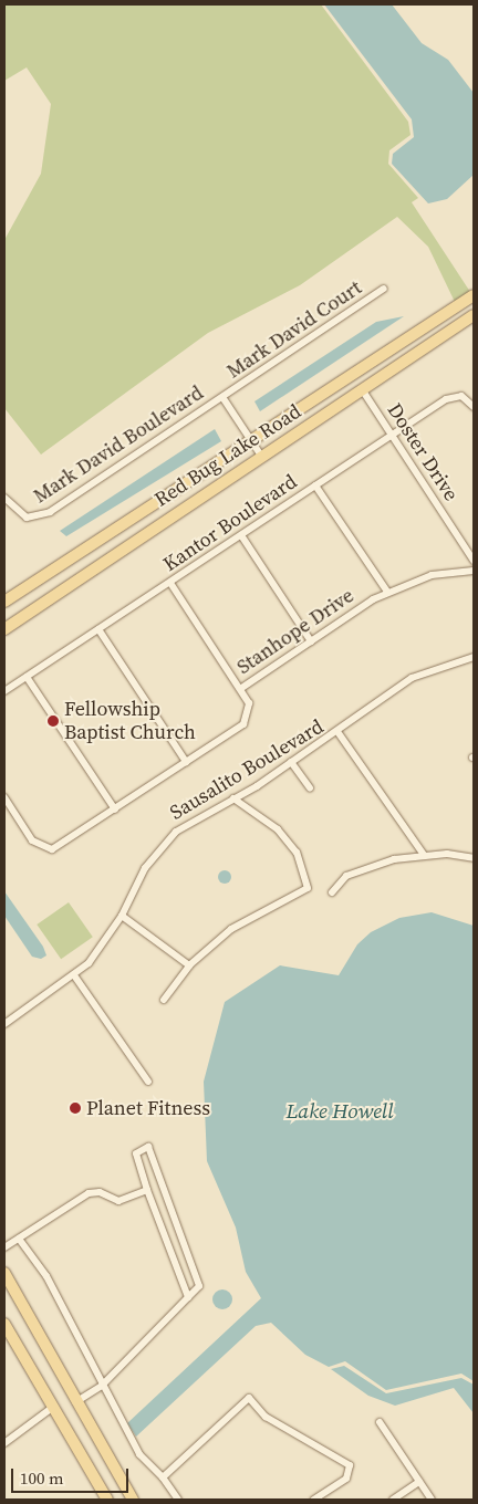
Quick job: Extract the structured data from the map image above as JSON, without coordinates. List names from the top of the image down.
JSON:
{
  "streets": {
    "main road": ["Red Bug Lake Road"],
    "street": [
      "Mark David Court",
      "Mark David Boulevard",
      "Doster Drive",
      "Kantor Boulevard",
      "Stanhope Drive",
      "Sausalito Boulevard"
    ]
  },
  "crossings": [
    ["Mark David Court", "Mark David Boulevard"],
    ["Mark David Boulevard", "Red Bug Lake Road"],
    ["Doster Drive", "Red Bug Lake Road"],
    ["Doster Drive", "Kantor Boulevard"]
  ],
  "water": ["Lake Howell"],
  "places": ["Fellowship Baptist Church", "Planet Fitness"],
  "scale_bar": "100 m"
}
